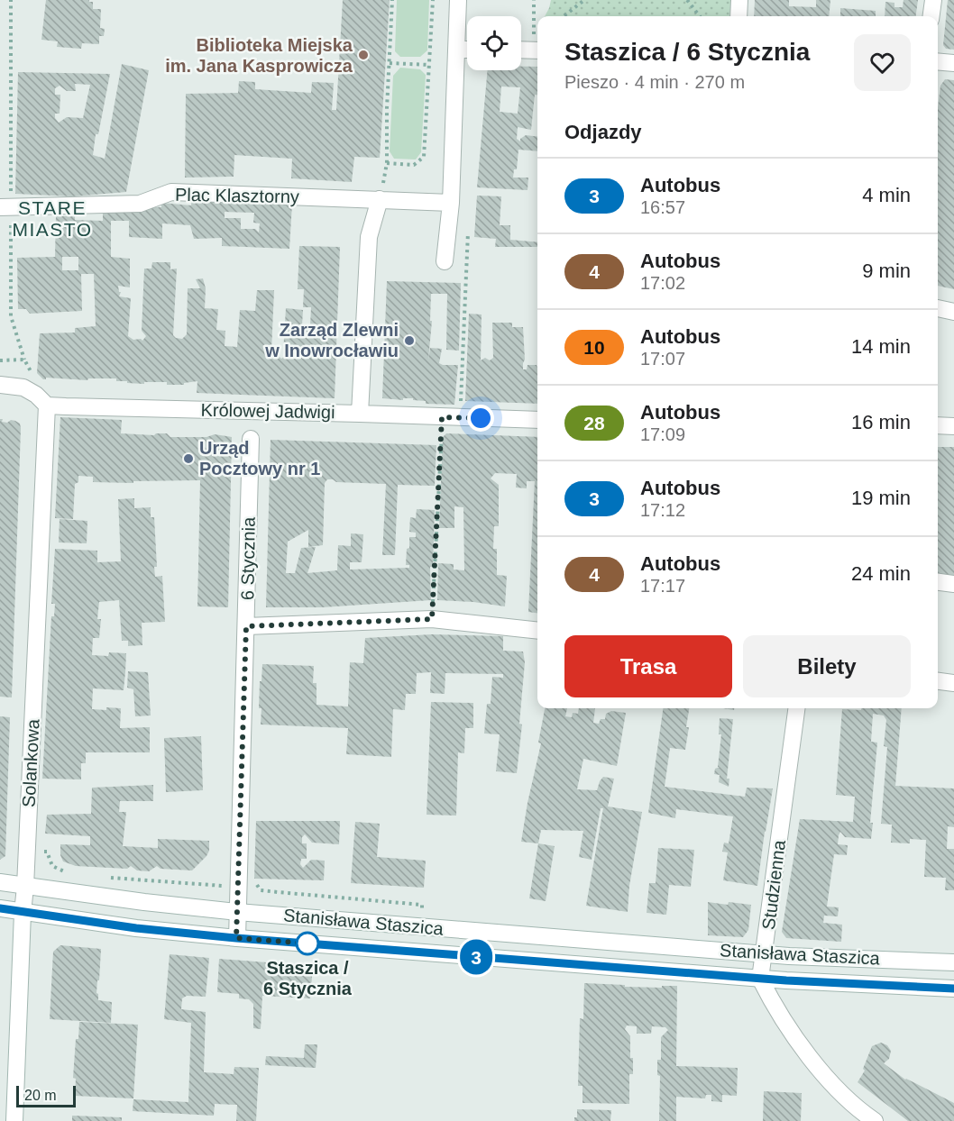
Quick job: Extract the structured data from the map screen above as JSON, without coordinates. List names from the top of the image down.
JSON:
{
  "streets": {
    "street": [
      "Plac Klasztorny",
      "Królowej Jadwigi",
      "6 Stycznia",
      "Solankowa",
      "Studzienna",
      "Stanisława Staszica"
    ]
  },
  "crossings": [
    ["Królowej Jadwigi", "Solankowa"],
    ["6 Stycznia", "Stanisława Staszica"],
    ["Solankowa", "Stanisława Staszica"],
    ["Studzienna", "Stanisława Staszica"]
  ],
  "districts": ["STARE MIASTO"],
  "places": [
    "Biblioteka Miejska im. Jana Kasprowicza",
    "Zarząd Zlewni w Inowrocławiu",
    "Urząd Pocztowy nr 1",
    "Staszica / 6 Stycznia"
  ],
  "lines": ["bus line 3"],
  "scale_bar": "20 m",
  "page": {
    "on_map": "3",
    "heading": [
      ["Staszica / 6 Stycznia", "Pieszo · 4 min · 270 m"],
      "Odjazdy"
    ],
    "list": [
      {
        "mark": "3",
        "name": "Autobus",
        "note": "16:57",
        "value": "4 min"
      },
      {
        "mark": "4",
        "name": "Autobus",
        "note": "17:02",
        "value": "9 min"
      },
      {
        "mark": "10",
        "name": "Autobus",
        "note": "17:07",
        "value": "14 min"
      },
      {
        "mark": "28",
        "name": "Autobus",
        "note": "17:09",
        "value": "16 min"
      },
      {
        "mark": "3",
        "name": "Autobus",
        "note": "17:12",
        "value": "19 min"
      },
      {
        "mark": "4",
        "name": "Autobus",
        "note": "17:17",
        "value": "24 min"
      }
    ],
    "buttons": ["Trasa", "Bilety"],
    "scale": "20 m"
  }
}
